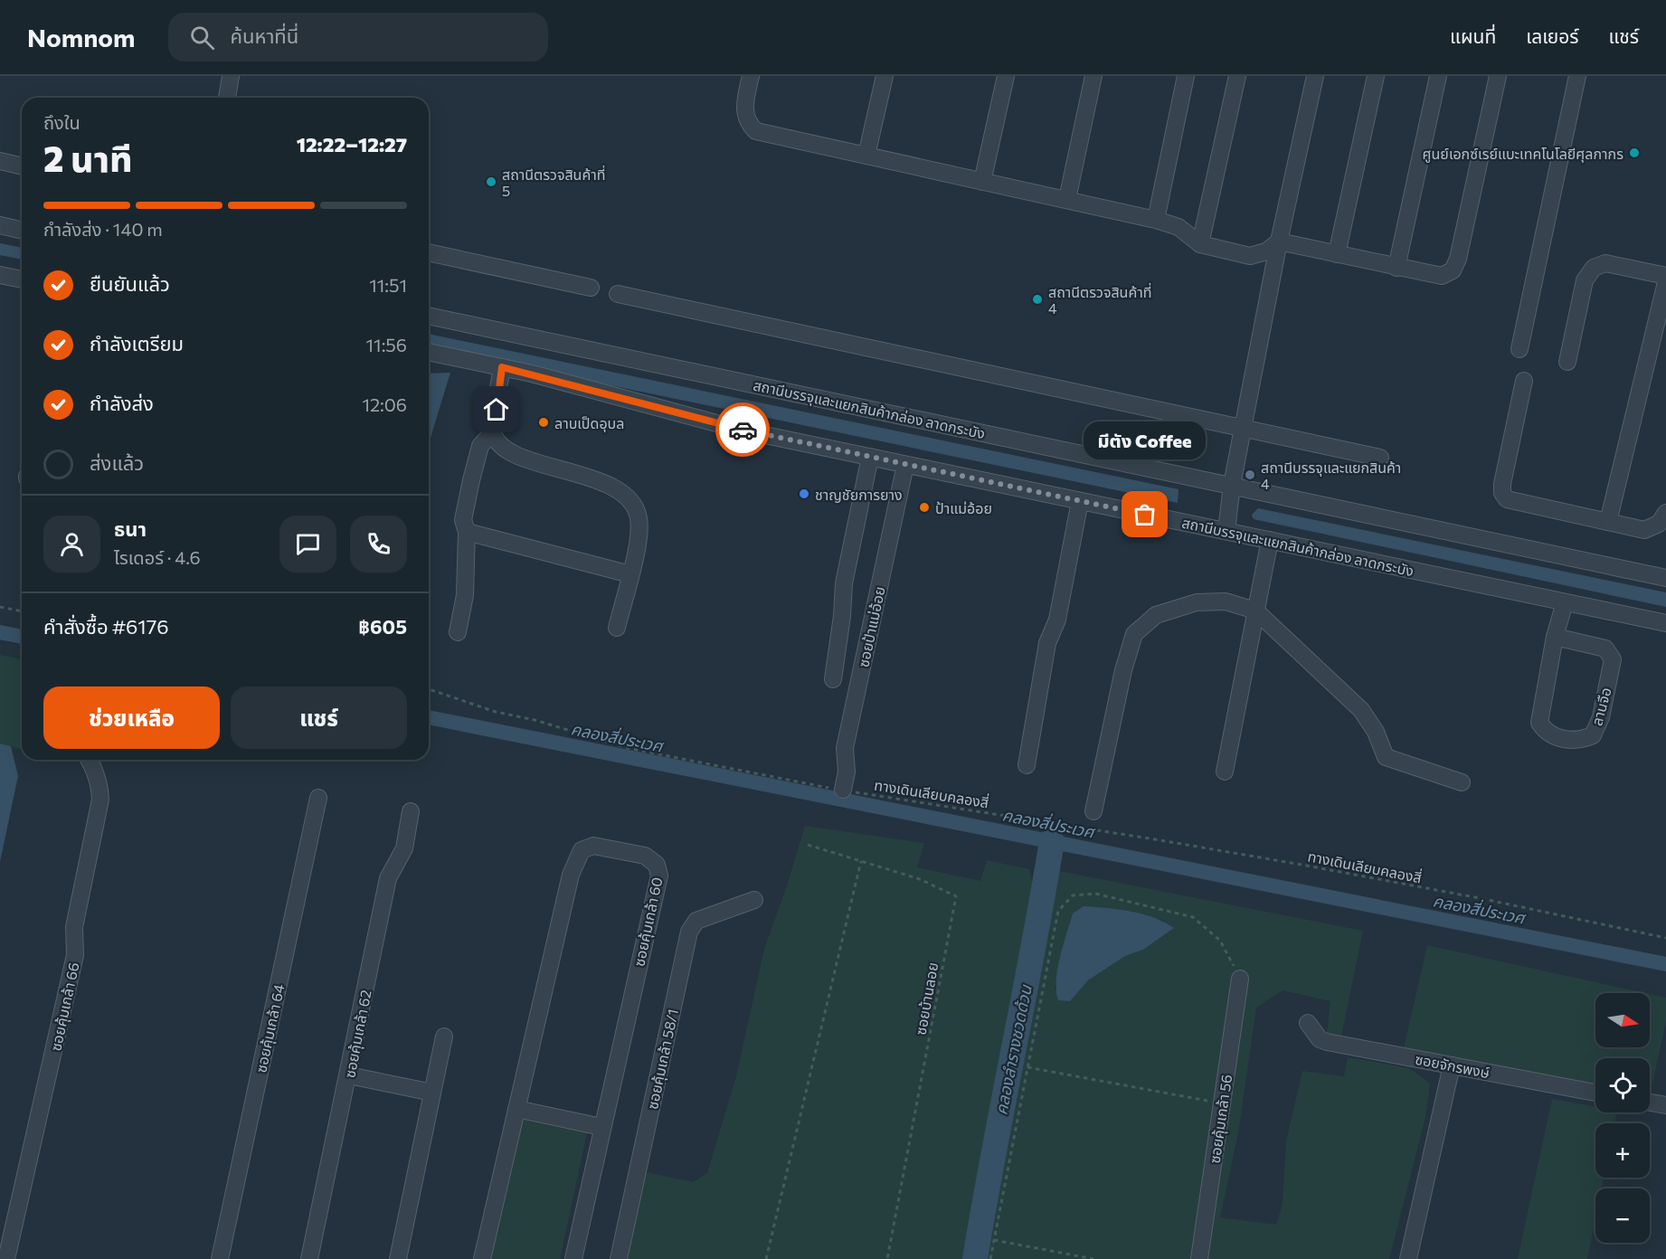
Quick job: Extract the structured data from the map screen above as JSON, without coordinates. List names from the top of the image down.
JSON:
{
  "streets": {
    "street": [
      "สถานีบรรจุและแยกสินค้ากล่อง ลาดกระบัง",
      "ซอยป้าแม่อ้อย",
      "ลานจือ",
      "ซอยคุ้มเกล้า 60",
      "ซอยคุ้มเกล้า 66",
      "ซอยคุ้มเกล้า 64",
      "ซอยคุ้มเกล้า 62",
      "ซอยคุ้มเกล้า 58/1",
      "ซอยจักรพงษ์",
      "ซอยคุ้มเกล้า 56"
    ],
    "path": ["ทางเดินเลียบคลองสี่", "ซอยบ้านลอย"]
  },
  "crossings": [
    ["สถานีบรรจุและแยกสินค้ากล่อง ลาดกระบัง", "ซอยป้าแม่อ้อย"],
    ["สถานีบรรจุและแยกสินค้ากล่อง ลาดกระบัง", "ลานจือ"],
    ["ซอยป้าแม่อ้อย", "ทางเดินเลียบคลองสี่"]
  ],
  "water": ["คลองสี่ประเวศ", "คลองลำรางชวดด้วน"],
  "places": [
    "ศูนย์เอกซ์เรย์แบะเทคโนโลยีศุลกากร",
    "สถานีตรวจสินค้าที่ 5",
    "สถานีตรวจสินค้าที่ 4",
    "ลาบเป็ดอุบล",
    "สถานีบรรจุและแยกสินค้า 4",
    "ชาญชัยการยาง",
    "ป้าแม่อ้อย",
    "มีตัง Coffee"
  ],
  "north": "right",
  "page": {
    "header": "Nomnom",
    "search": "ค้นหาที่นี่",
    "nav": ["แผนที่", "เลเยอร์", "แชร์"],
    "heading": ["2 นาที", "ถึงใน", "12:22–12:27"],
    "panel": [
      "ธนา",
      "ไรเดอร์ · 4.6",
      "คำสั่งซื้อ #6176",
      "฿605"
    ],
    "bar": "กำลังส่ง · 140 m",
    "list": [
      ["ยืนยันแล้ว", "11:51"],
      ["กำลังเตรียม", "11:56"],
      ["กำลังส่ง", "12:06"],
      "ส่งแล้ว"
    ],
    "bubble": "มีตัง Coffee",
    "buttons": ["ช่วยเหลือ", "แชร์"],
    "map_buttons": ["+", "−"]
  }
}
